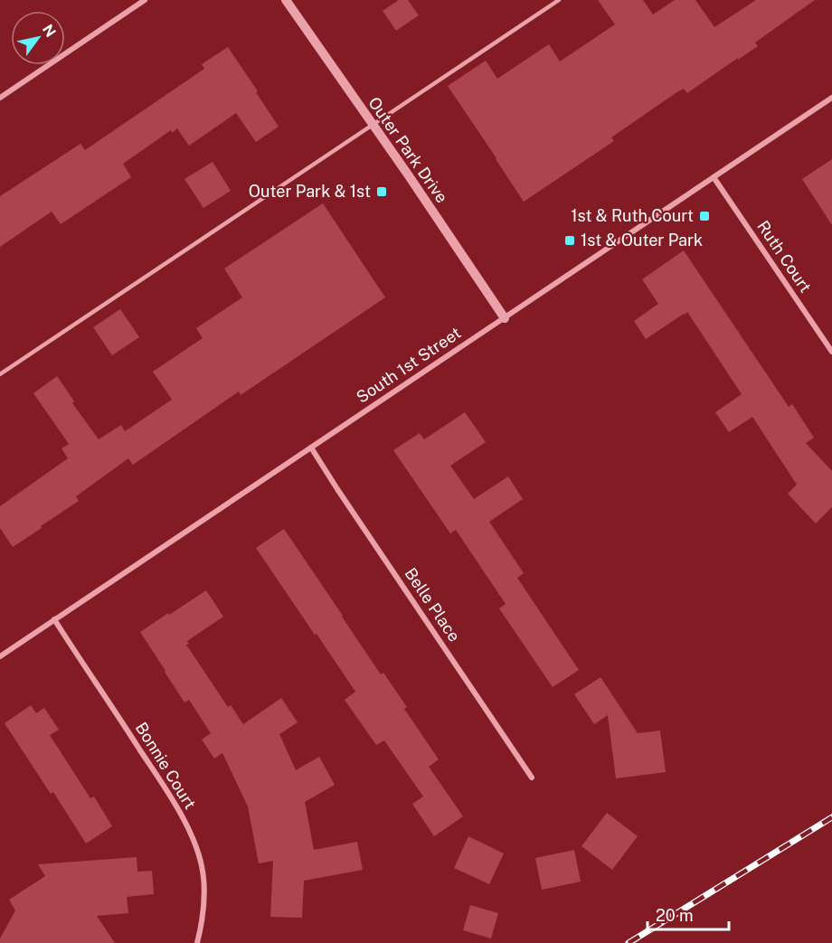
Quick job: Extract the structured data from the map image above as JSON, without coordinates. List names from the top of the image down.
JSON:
{
  "streets": {
    "street": [
      "Outer Park Drive",
      "Ruth Court",
      "South 1st Street",
      "Belle Place",
      "Bonnie Court"
    ]
  },
  "crossings": [
    ["Outer Park Drive", "South 1st Street"],
    ["Ruth Court", "South 1st Street"],
    ["South 1st Street", "Belle Place"],
    ["South 1st Street", "Bonnie Court"]
  ],
  "places": {
    "transit": ["Outer Park & 1st", "1st & Ruth Court", "1st & Outer Park"]
  },
  "scale_bar": "20 m",
  "north": "top right"
}
